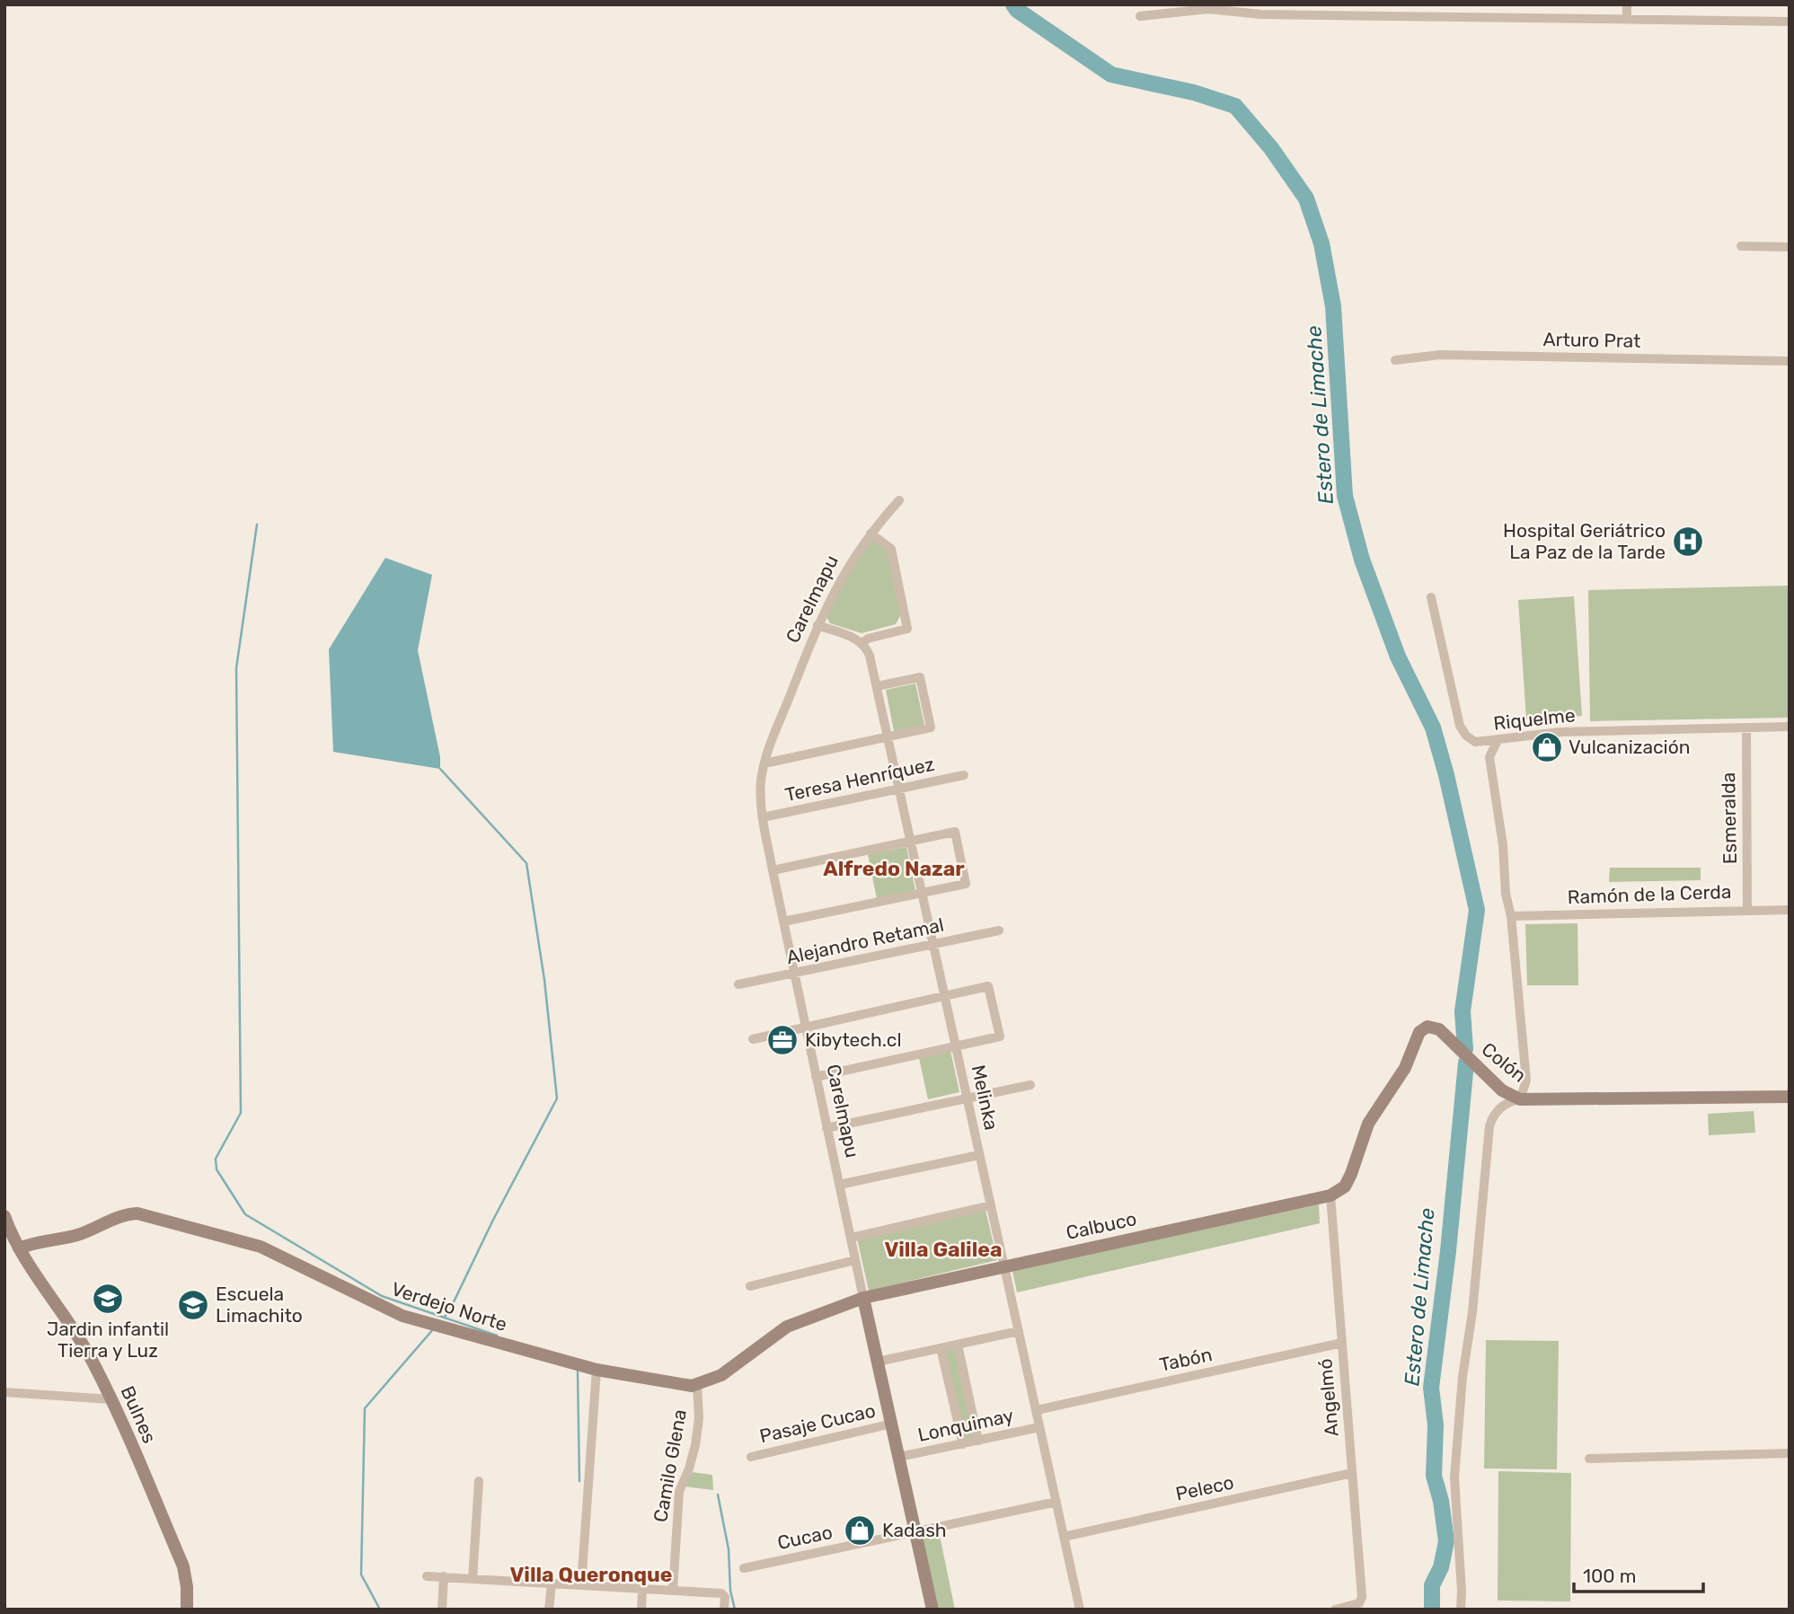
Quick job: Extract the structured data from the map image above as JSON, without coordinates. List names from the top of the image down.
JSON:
{
  "streets": {
    "street": [
      "Arturo Prat",
      "Carelmapu",
      "Riquelme",
      "Teresa Henríquez",
      "Esmeralda",
      "Ramón de la Cerda",
      "Alejandro Retamal",
      "Colón",
      "Melinka",
      "Calbuco",
      "Verdejo Norte",
      "Tabón",
      "Angelmó",
      "Bulnes",
      "Pasaje Cucao",
      "Lonquimay",
      "Camilo Glena",
      "Peleco",
      "Cucao"
    ]
  },
  "crossings": [
    ["Carelmapu", "Teresa Henríquez"],
    ["Carelmapu", "Alejandro Retamal"],
    ["Carelmapu", "Calbuco"],
    ["Carelmapu", "Verdejo Norte"],
    ["Carelmapu", "Pasaje Cucao"],
    ["Carelmapu", "Lonquimay"],
    ["Carelmapu", "Cucao"],
    ["Riquelme", "Esmeralda"],
    ["Teresa Henríquez", "Melinka"],
    ["Esmeralda", "Ramón de la Cerda"],
    ["Alejandro Retamal", "Melinka"],
    ["Colón", "Calbuco"],
    ["Melinka", "Calbuco"],
    ["Melinka", "Tabón"],
    ["Melinka", "Lonquimay"],
    ["Melinka", "Peleco"],
    ["Melinka", "Cucao"],
    ["Calbuco", "Verdejo Norte"],
    ["Calbuco", "Angelmó"],
    ["Verdejo Norte", "Bulnes"],
    ["Verdejo Norte", "Camilo Glena"],
    ["Tabón", "Angelmó"],
    ["Angelmó", "Peleco"]
  ],
  "districts": ["Alfredo Nazar", "Villa Galilea", "Villa Queronque"],
  "water": ["Estero de Limache"],
  "places": {
    "hospital": ["Hospital Geriátrico La Paz de la Tarde"],
    "shop": ["Vulcanización", "Kadash"],
    "office": ["Kibytech.cl"],
    "school or university": ["Jardin infantil Tierra y Luz", "Escuela Limachito"]
  },
  "scale_bar": "100 m"
}
